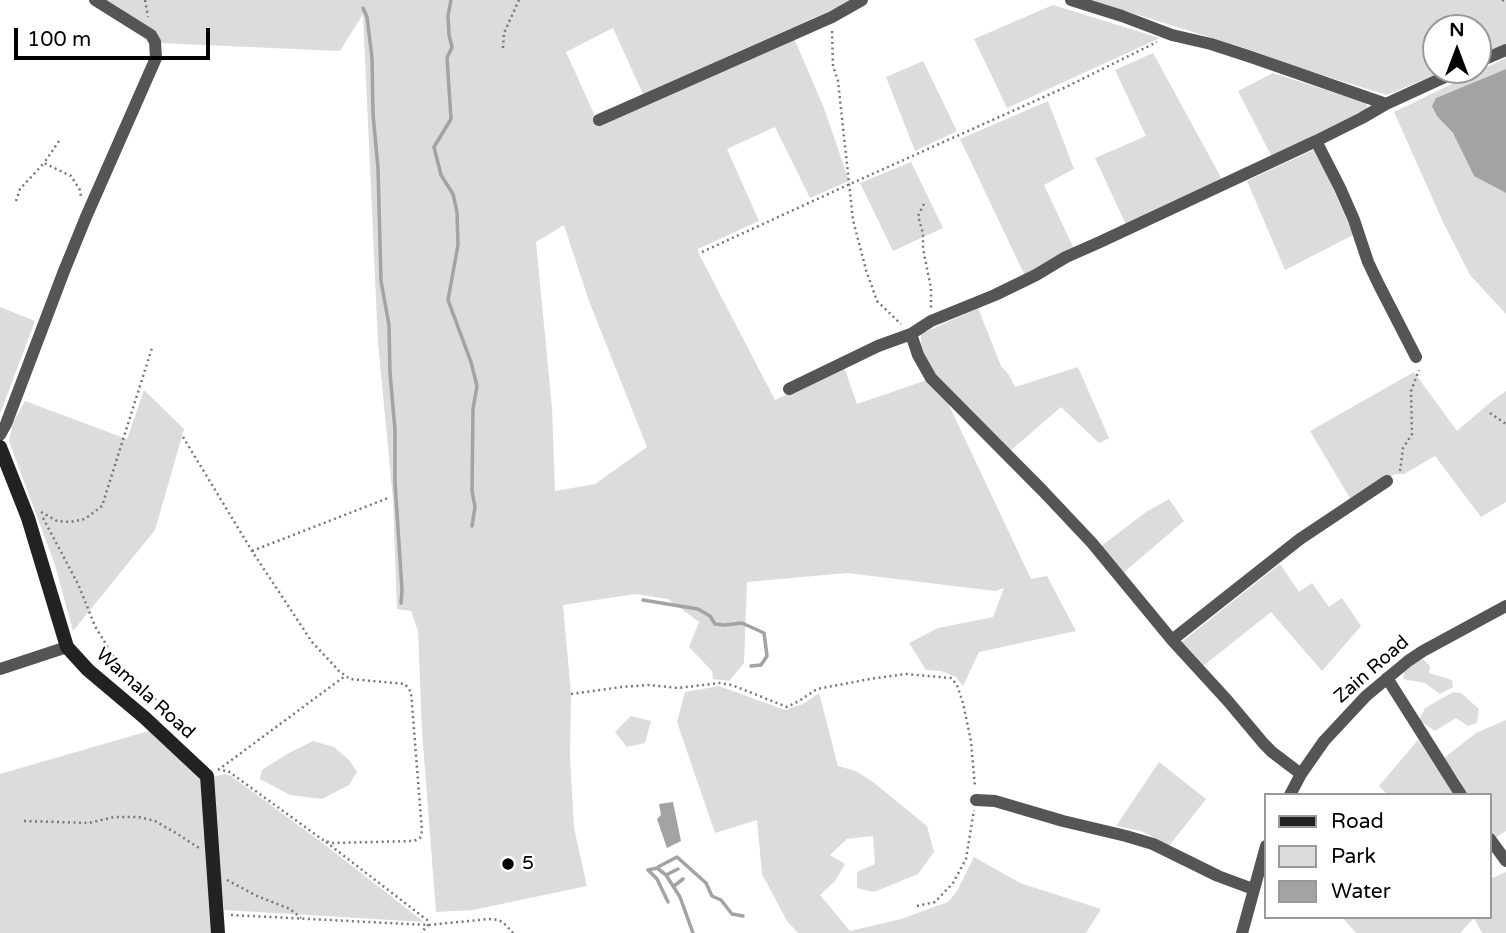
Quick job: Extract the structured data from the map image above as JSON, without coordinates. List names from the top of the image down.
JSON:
{
  "streets": {
    "street": ["Zain Road", "Wamala Road"]
  },
  "places": ["5"],
  "legend": ["Road", "Park", "Water"],
  "scale_bar": "100 m",
  "north": "top"
}
